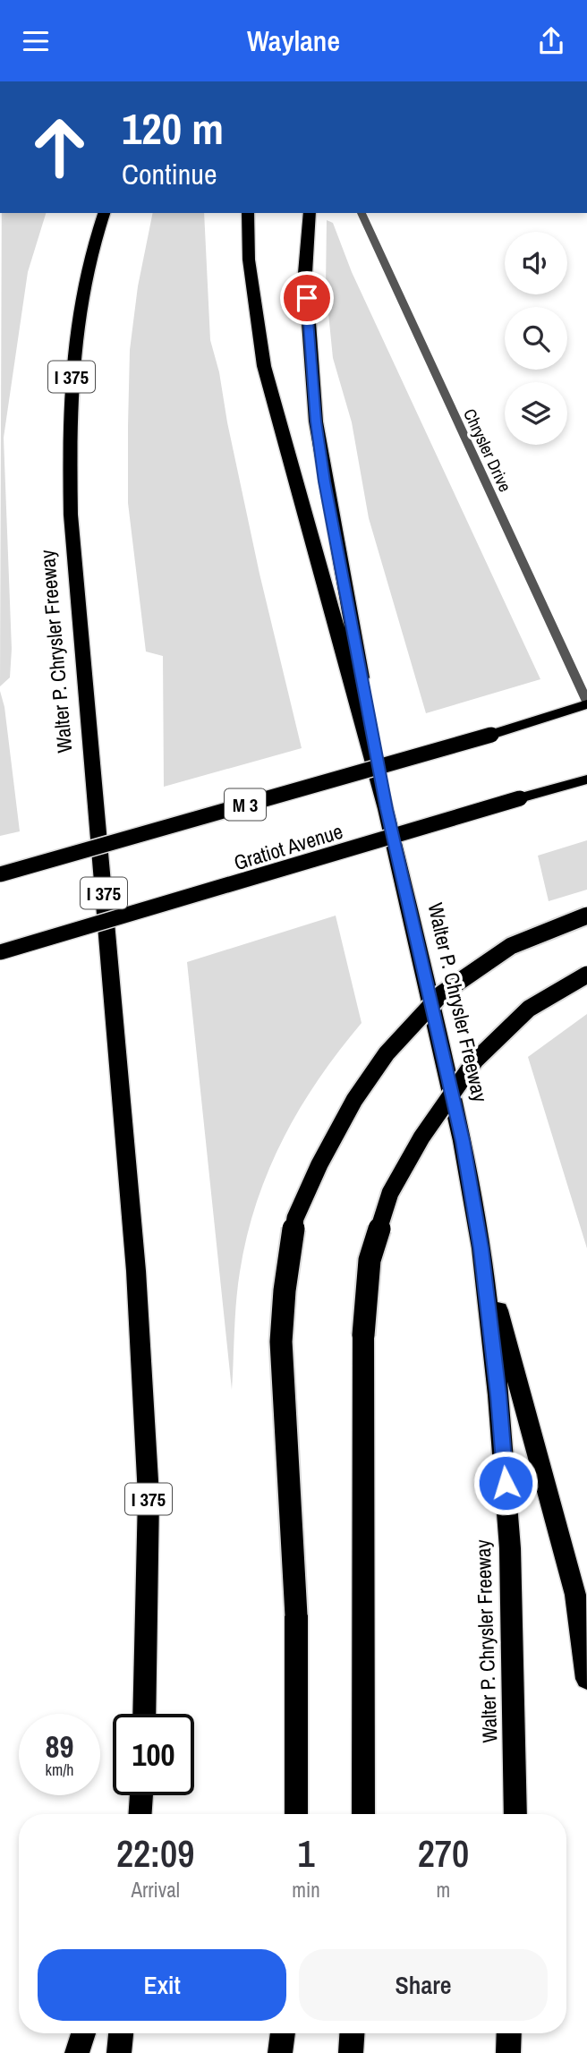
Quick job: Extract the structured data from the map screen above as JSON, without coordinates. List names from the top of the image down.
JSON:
{
  "streets": {
    "highway": ["I 375", "Walter P. Chrysler Freeway"],
    "main road": ["M 3", "Gratiot Avenue"],
    "street": ["Chrysler Drive"]
  },
  "crossings": [
    ["Chrysler Drive", "M 3"]
  ],
  "page": {
    "header": "Waylane",
    "turn": ["120 m", "Continue"],
    "speed": "89 km/h",
    "limit": "100",
    "eta": [
      "22:09",
      "Arrival",
      "1",
      "min",
      "270",
      "m"
    ],
    "buttons": ["Exit", "Share"]
  }
}
